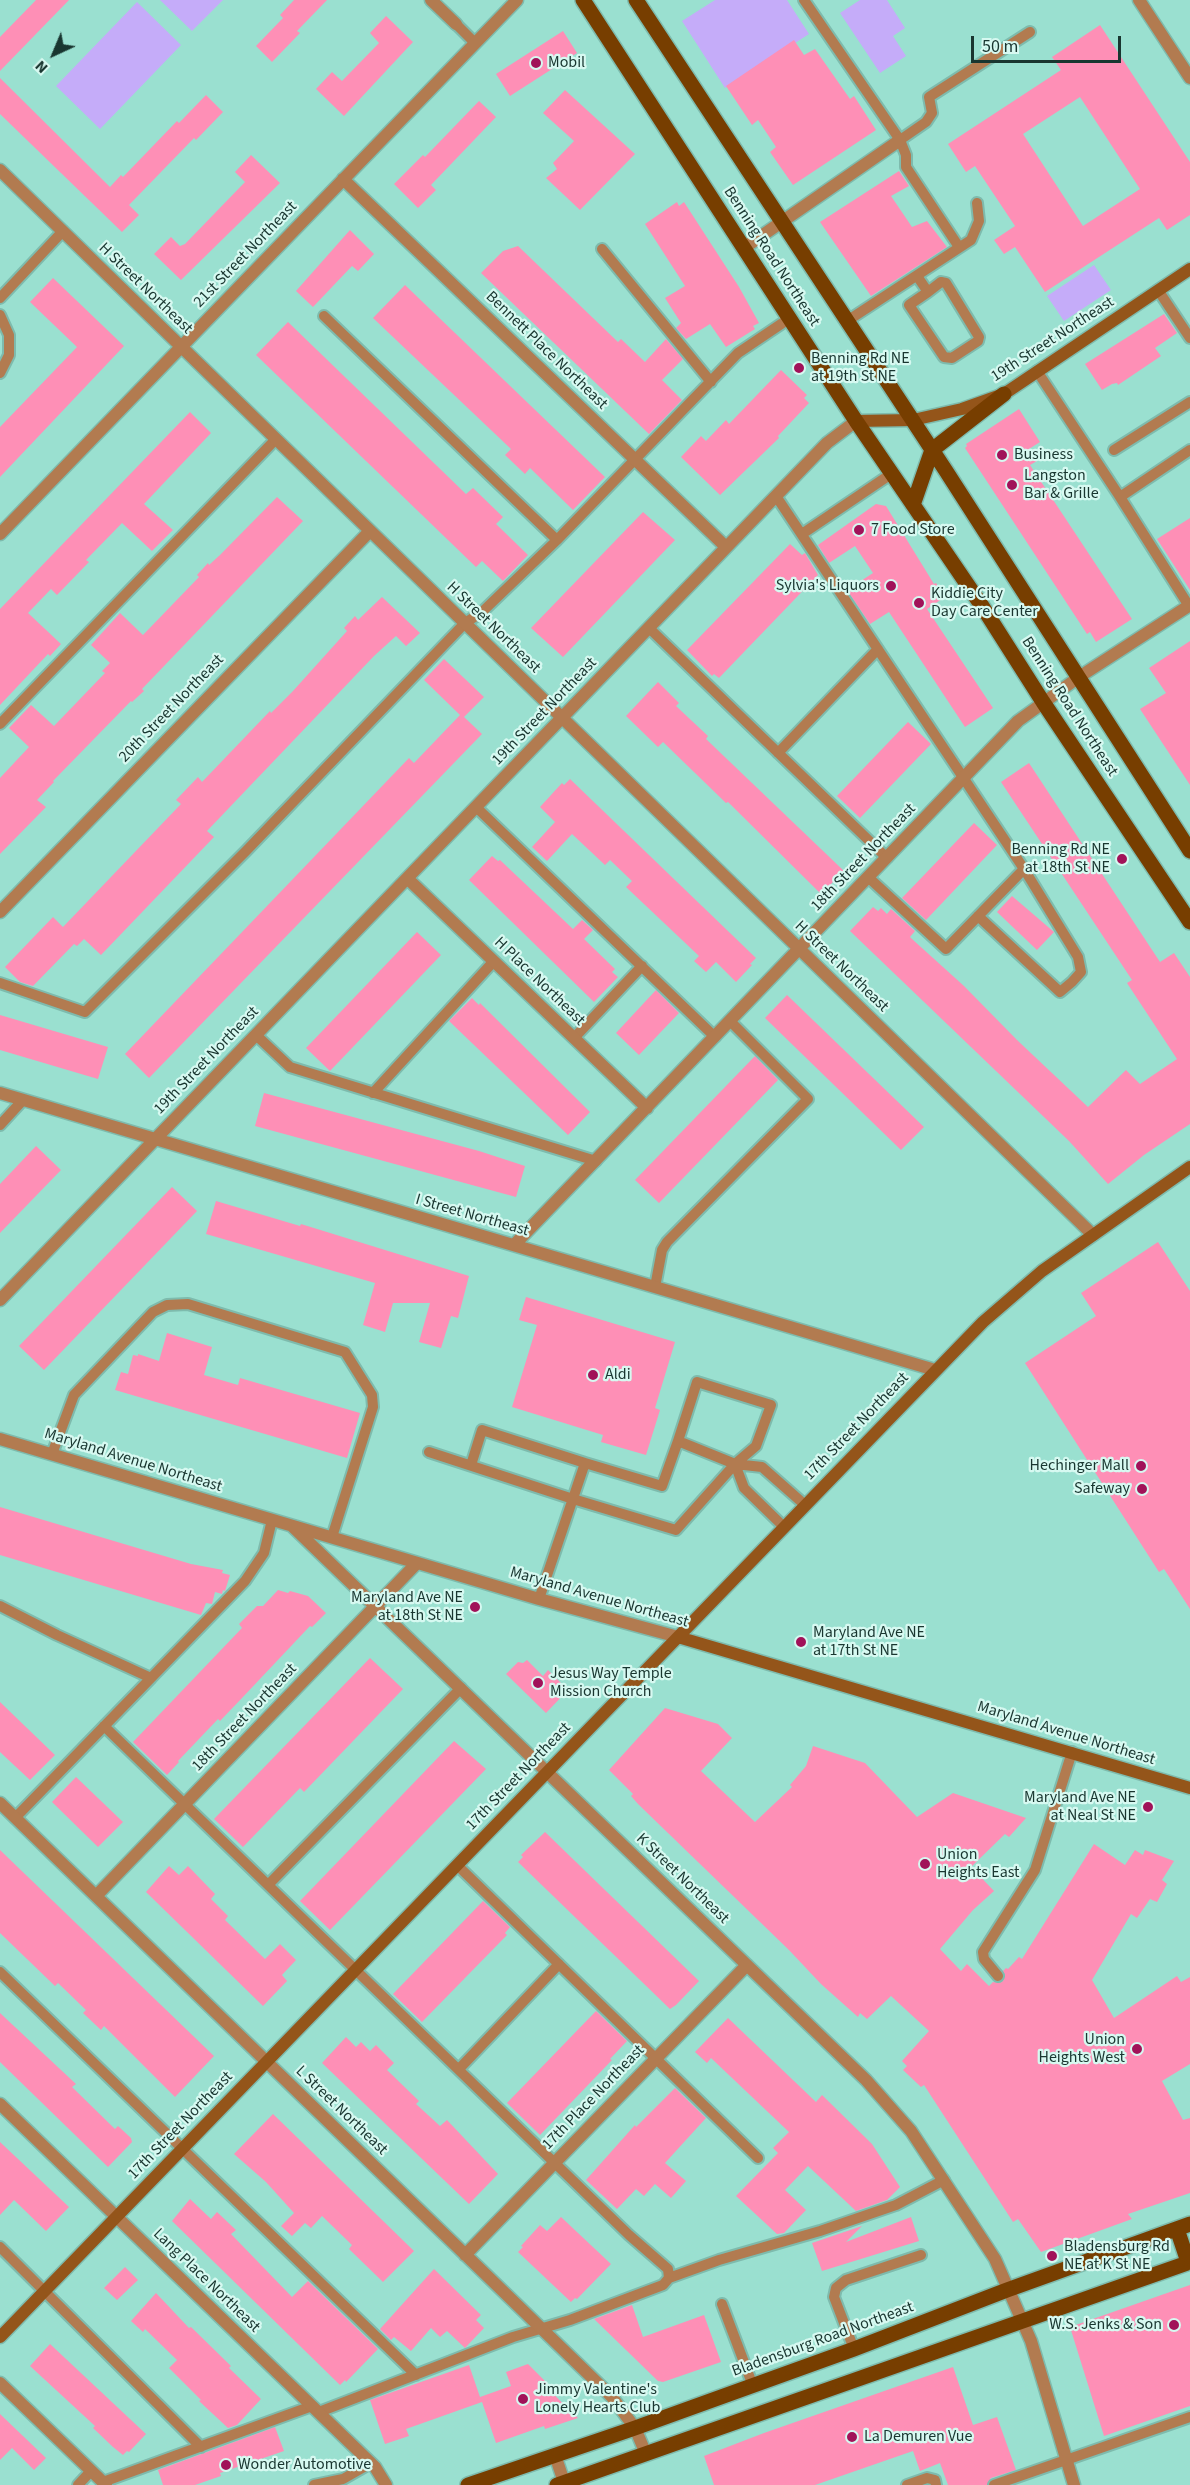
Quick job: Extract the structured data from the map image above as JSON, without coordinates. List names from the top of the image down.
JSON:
{
  "streets": {
    "main road": [
      "Benning Road Northeast",
      "19th Street Northeast",
      "17th Street Northeast",
      "Maryland Avenue Northeast",
      "Bladensburg Road Northeast"
    ],
    "street": [
      "21st Street Northeast",
      "H Street Northeast",
      "Bennett Place Northeast",
      "20th Street Northeast",
      "18th Street Northeast",
      "H Place Northeast",
      "I Street Northeast",
      "K Street Northeast",
      "17th Place Northeast",
      "L Street Northeast",
      "Lang Place Northeast"
    ]
  },
  "crossings": [
    ["21st Street Northeast", "H Street Northeast"],
    ["21st Street Northeast", "Bennett Place Northeast"],
    ["Benning Road Northeast", "19th Street Northeast"],
    ["Benning Road Northeast", "18th Street Northeast"],
    ["H Street Northeast", "19th Street Northeast"],
    ["H Street Northeast", "20th Street Northeast"],
    ["H Street Northeast", "18th Street Northeast"],
    ["H Street Northeast", "17th Street Northeast"],
    ["19th Street Northeast", "Bennett Place Northeast"],
    ["19th Street Northeast", "H Place Northeast"],
    ["19th Street Northeast", "I Street Northeast"],
    ["18th Street Northeast", "H Place Northeast"],
    ["18th Street Northeast", "I Street Northeast"],
    ["18th Street Northeast", "Maryland Avenue Northeast"],
    ["18th Street Northeast", "K Street Northeast"],
    ["18th Street Northeast", "L Street Northeast"],
    ["I Street Northeast", "17th Street Northeast"],
    ["17th Street Northeast", "Maryland Avenue Northeast"],
    ["17th Street Northeast", "K Street Northeast"],
    ["17th Street Northeast", "L Street Northeast"],
    ["17th Street Northeast", "Lang Place Northeast"],
    ["Maryland Avenue Northeast", "K Street Northeast"],
    ["K Street Northeast", "17th Place Northeast"],
    ["K Street Northeast", "Bladensburg Road Northeast"],
    ["17th Place Northeast", "L Street Northeast"],
    ["L Street Northeast", "Bladensburg Road Northeast"]
  ],
  "places": [
    "Mobil",
    "Benning Rd NE at 19th St NE",
    "Business",
    "Langston Bar & Grille",
    "7 Food Store",
    "Sylvia's Liquors",
    "Kiddie City Day Care Center",
    "Benning Rd NE at 18th St NE",
    "Aldi",
    "Hechinger Mall",
    "Safeway",
    "Maryland Ave NE at 18th St NE",
    "Maryland Ave NE at 17th St NE",
    "Jesus Way Temple Mission Church",
    "Maryland Ave NE at Neal St NE",
    "Union Heights East",
    "Union Heights West",
    "Bladensburg Rd NE at K St NE",
    "W.S. Jenks & Son",
    "Jimmy Valentine's Lonely Hearts Club",
    "La Demuren Vue",
    "Wonder Automotive"
  ],
  "scale_bar": "50 m",
  "north": "bottom left"
}
